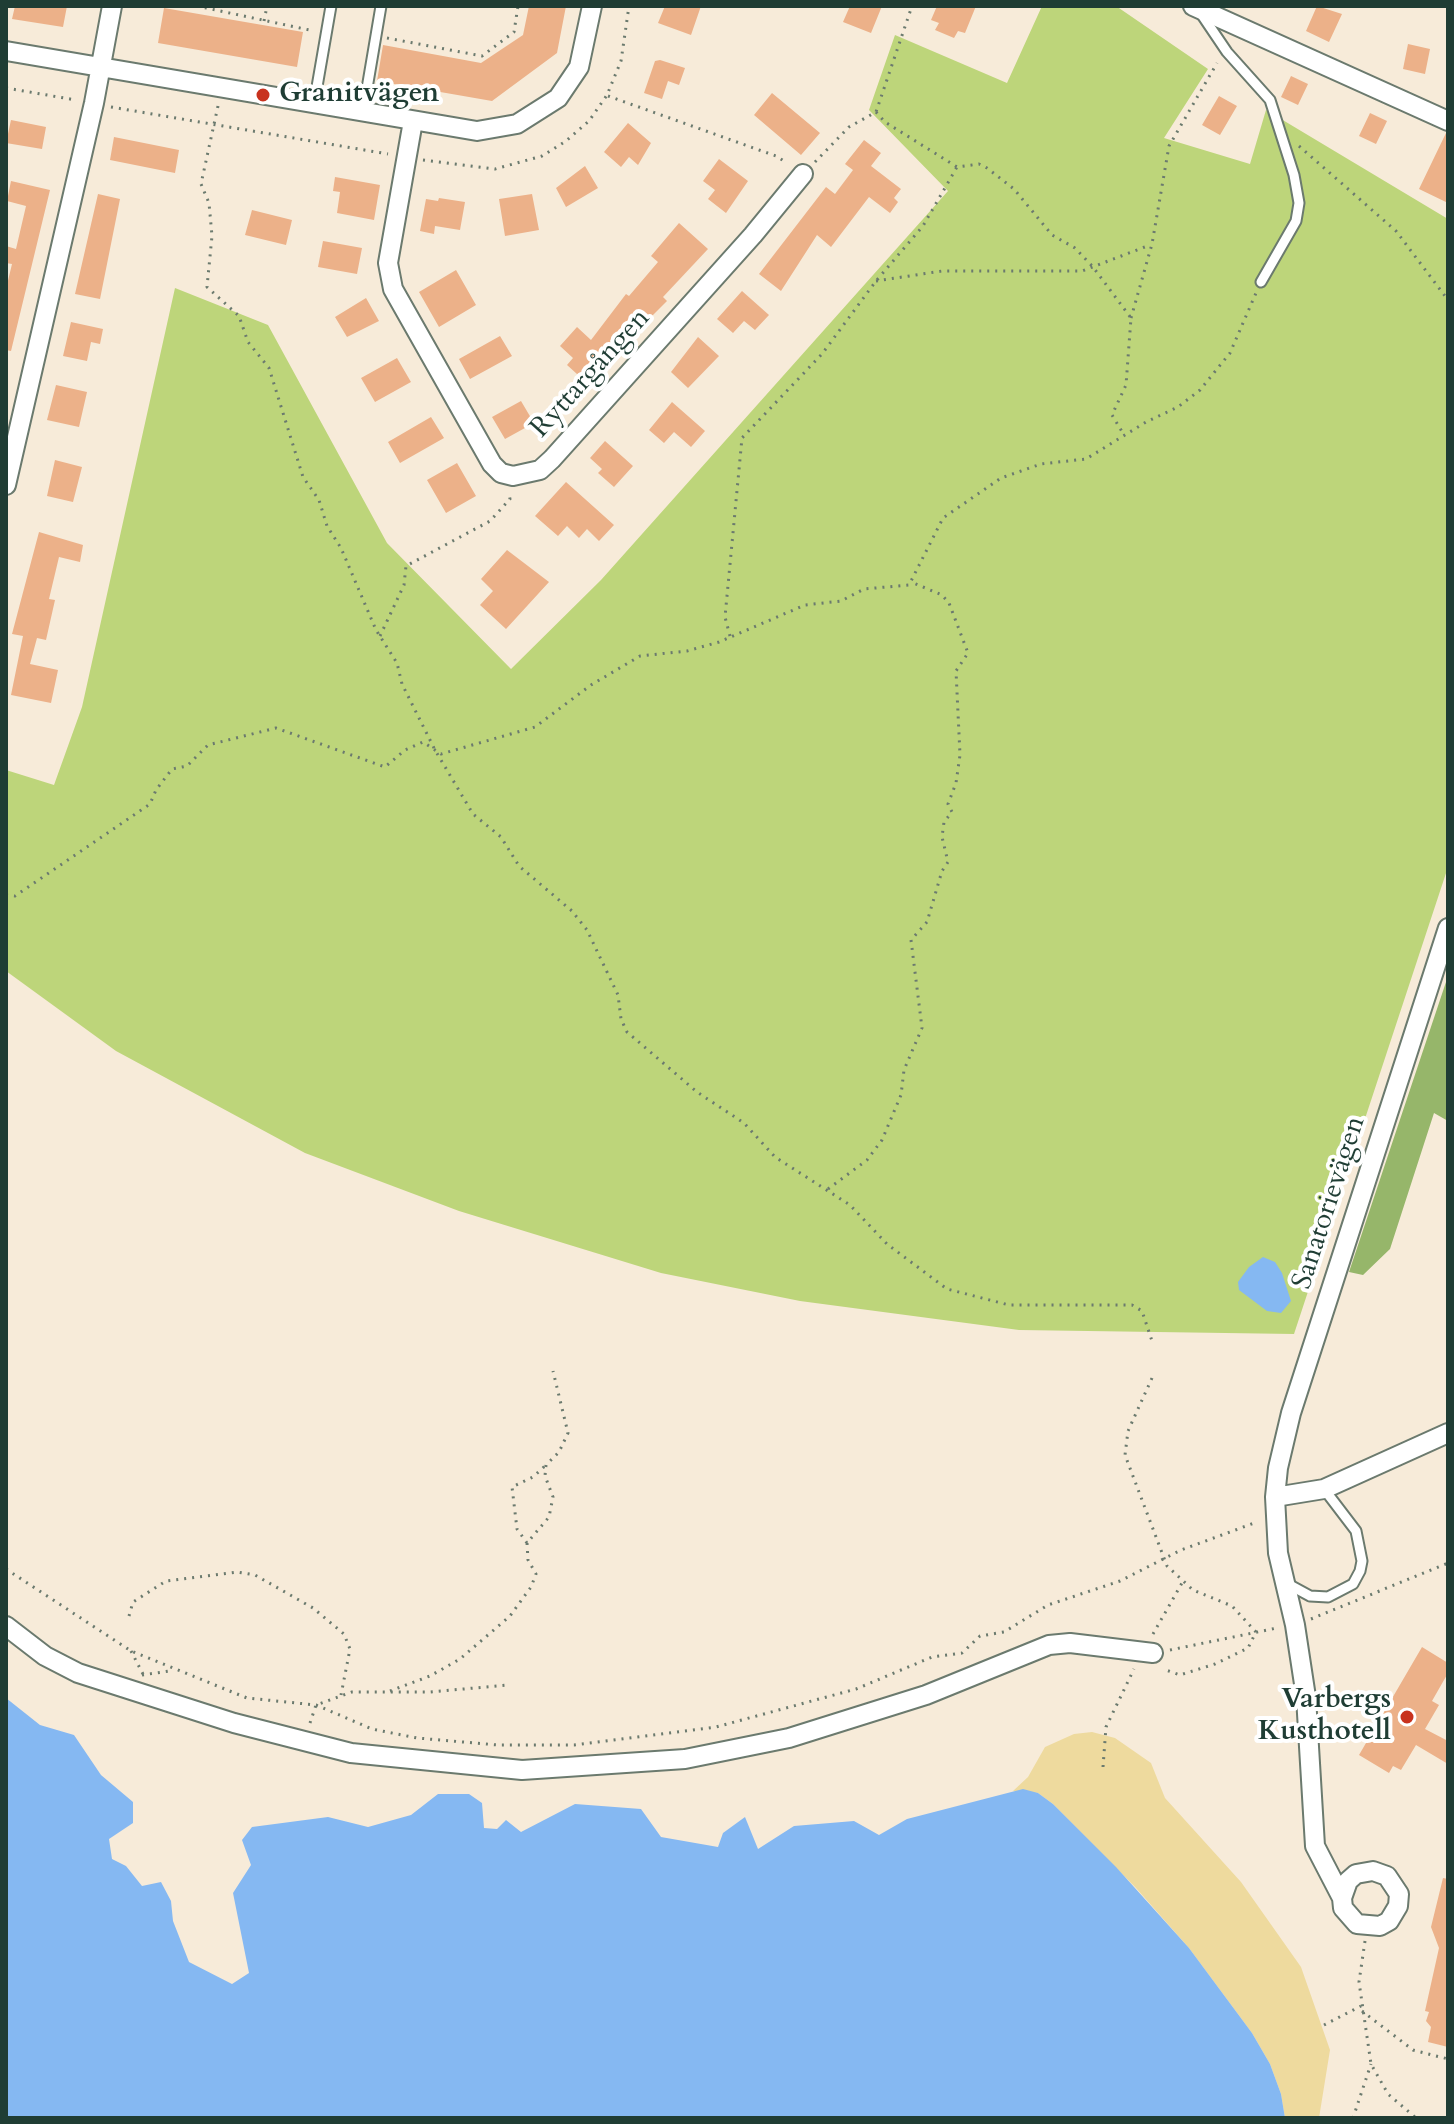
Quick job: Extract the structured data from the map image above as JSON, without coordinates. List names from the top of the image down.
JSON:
{
  "streets": {
    "street": ["Ryttargången", "Sanatorievägen"]
  },
  "places": ["Granitvägen", "Varbergs Kusthotell"]
}
